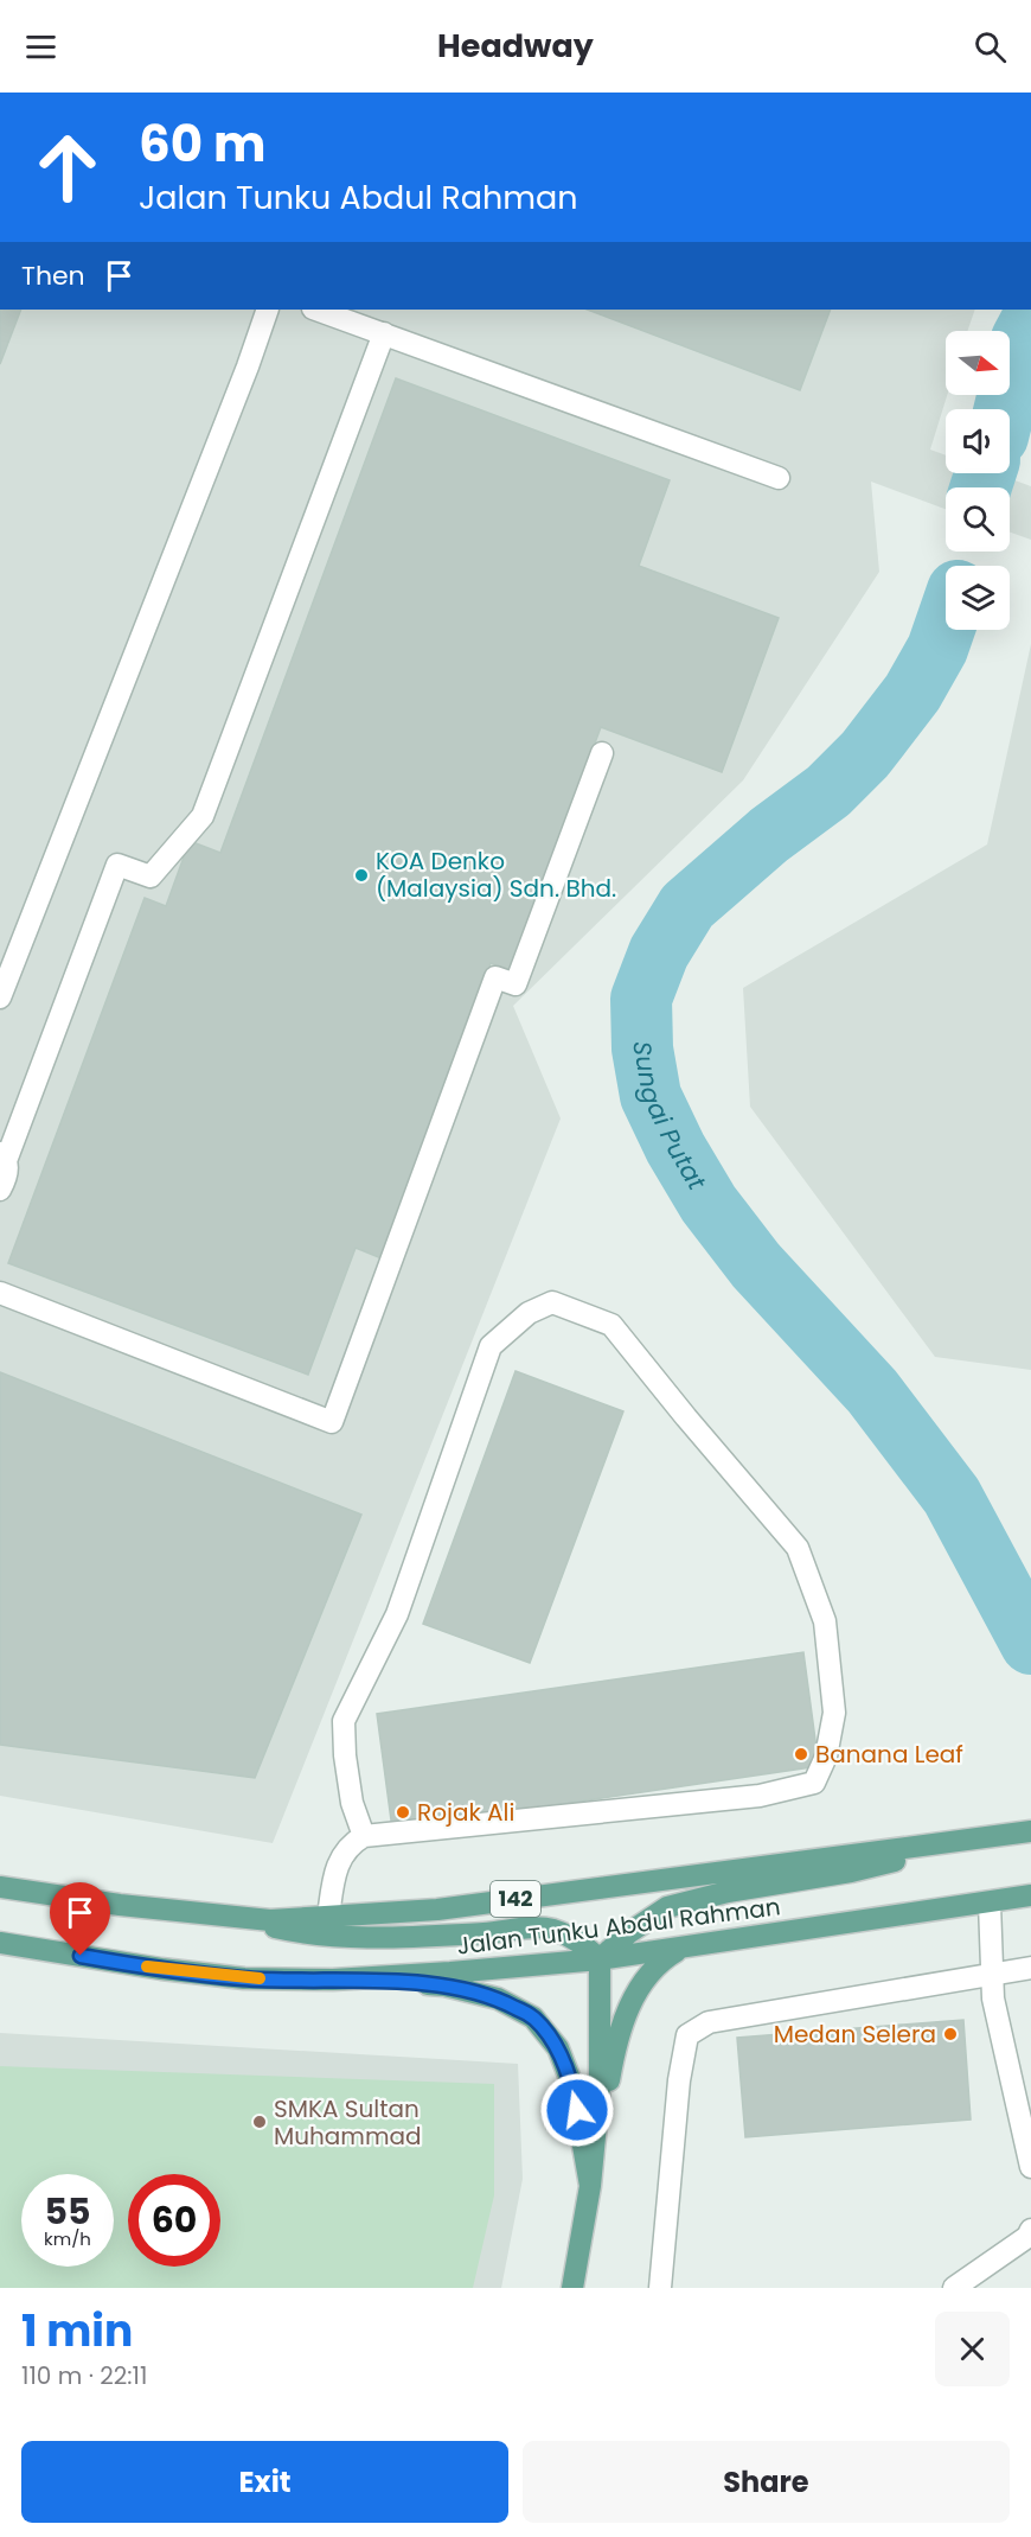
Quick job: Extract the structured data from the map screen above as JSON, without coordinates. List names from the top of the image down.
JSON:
{
  "streets": {
    "main road": ["142", "Jalan Tunku Abdul Rahman"]
  },
  "water": ["Sungai Putat"],
  "places": [
    "KOA Denko (Malaysia) Sdn. Bhd.",
    "Banana Leaf",
    "Rojak Ali",
    "Medan Selera",
    "SMKA Sultan Muhammad"
  ],
  "north": "right",
  "page": {
    "header": "Headway",
    "turn": ["60 m", "Jalan Tunku Abdul Rahman"],
    "then": "Then",
    "speed": "55 km/h",
    "limit": "60",
    "heading": ["1 min", "110 m · 22:11"],
    "buttons": ["Exit", "Share"]
  }
}
